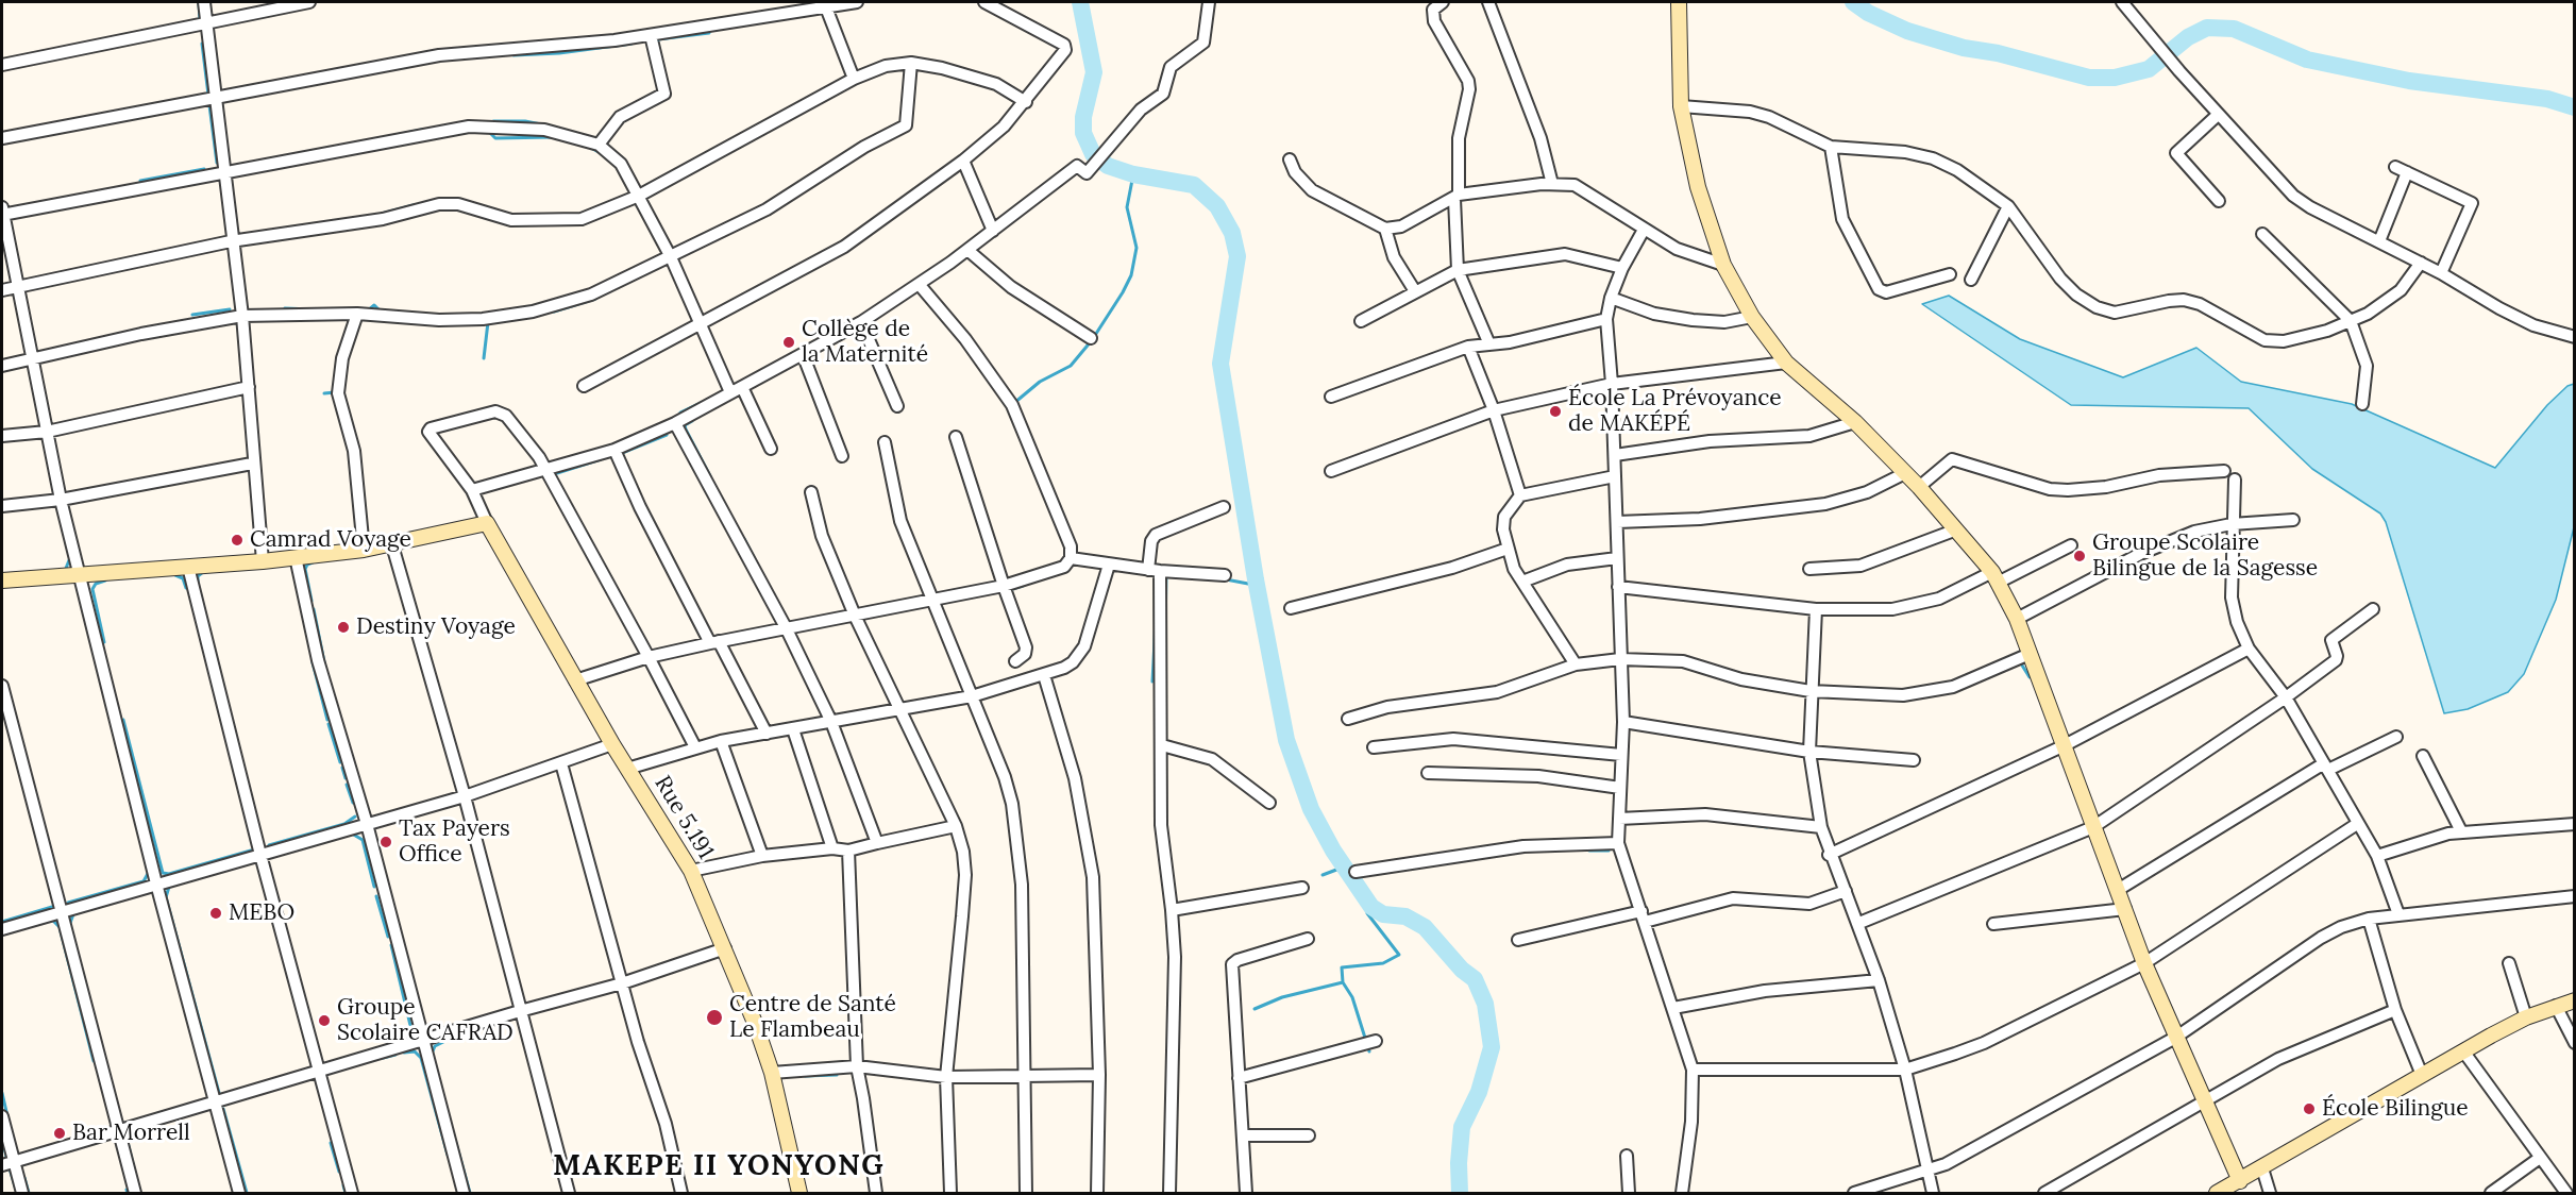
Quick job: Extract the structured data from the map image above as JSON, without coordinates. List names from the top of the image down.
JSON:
{
  "streets": {
    "street": ["Rue 5.191"]
  },
  "districts": ["MAKEPE II YONYONG"],
  "places": [
    "Collège de la Maternité",
    "École La Prévoyance de MAKÉPÉ",
    "Camrad Voyage",
    "Groupe Scolaire Bilingue de la Sagesse",
    "Destiny Voyage",
    "Tax Payers Office",
    "MEBO",
    "Centre de Santé Le Flambeau",
    "Groupe Scolaire CAFRAD",
    "École Bilingue",
    "Bar Morrell"
  ]
}
